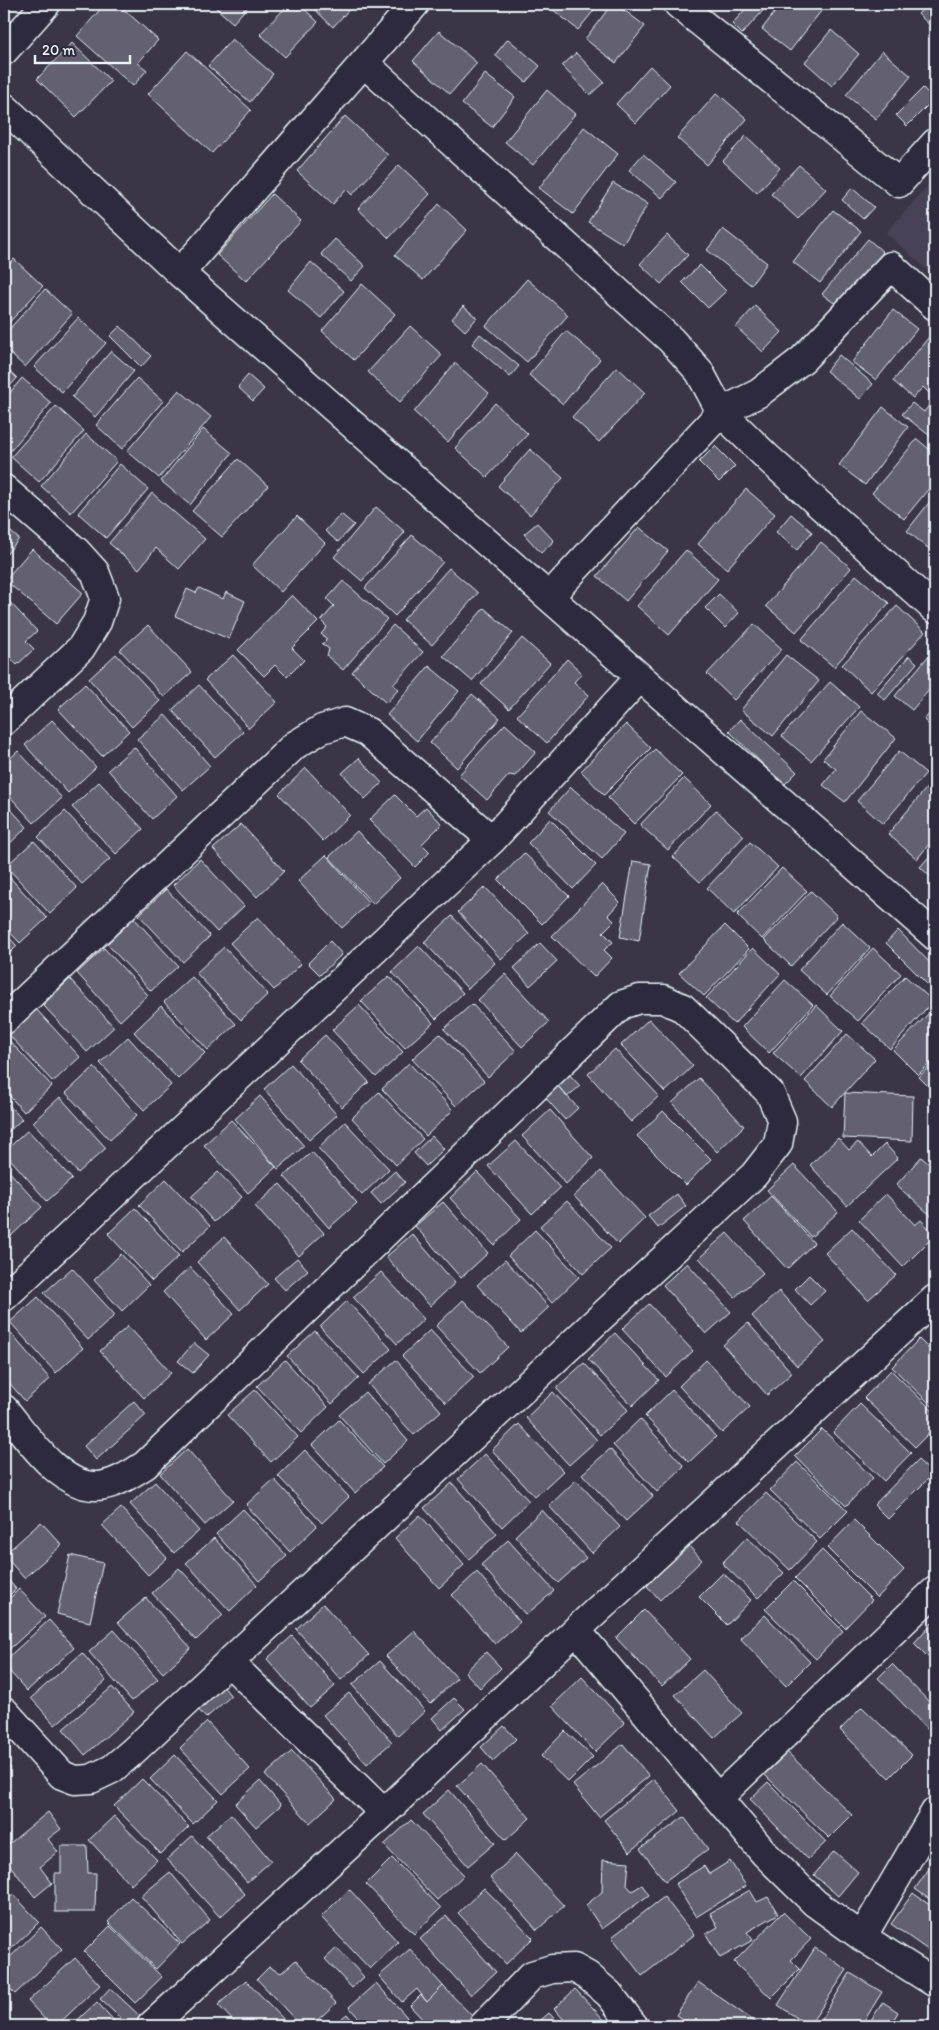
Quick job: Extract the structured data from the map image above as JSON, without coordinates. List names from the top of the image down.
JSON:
{
  "scale_bar": "20 m"
}
